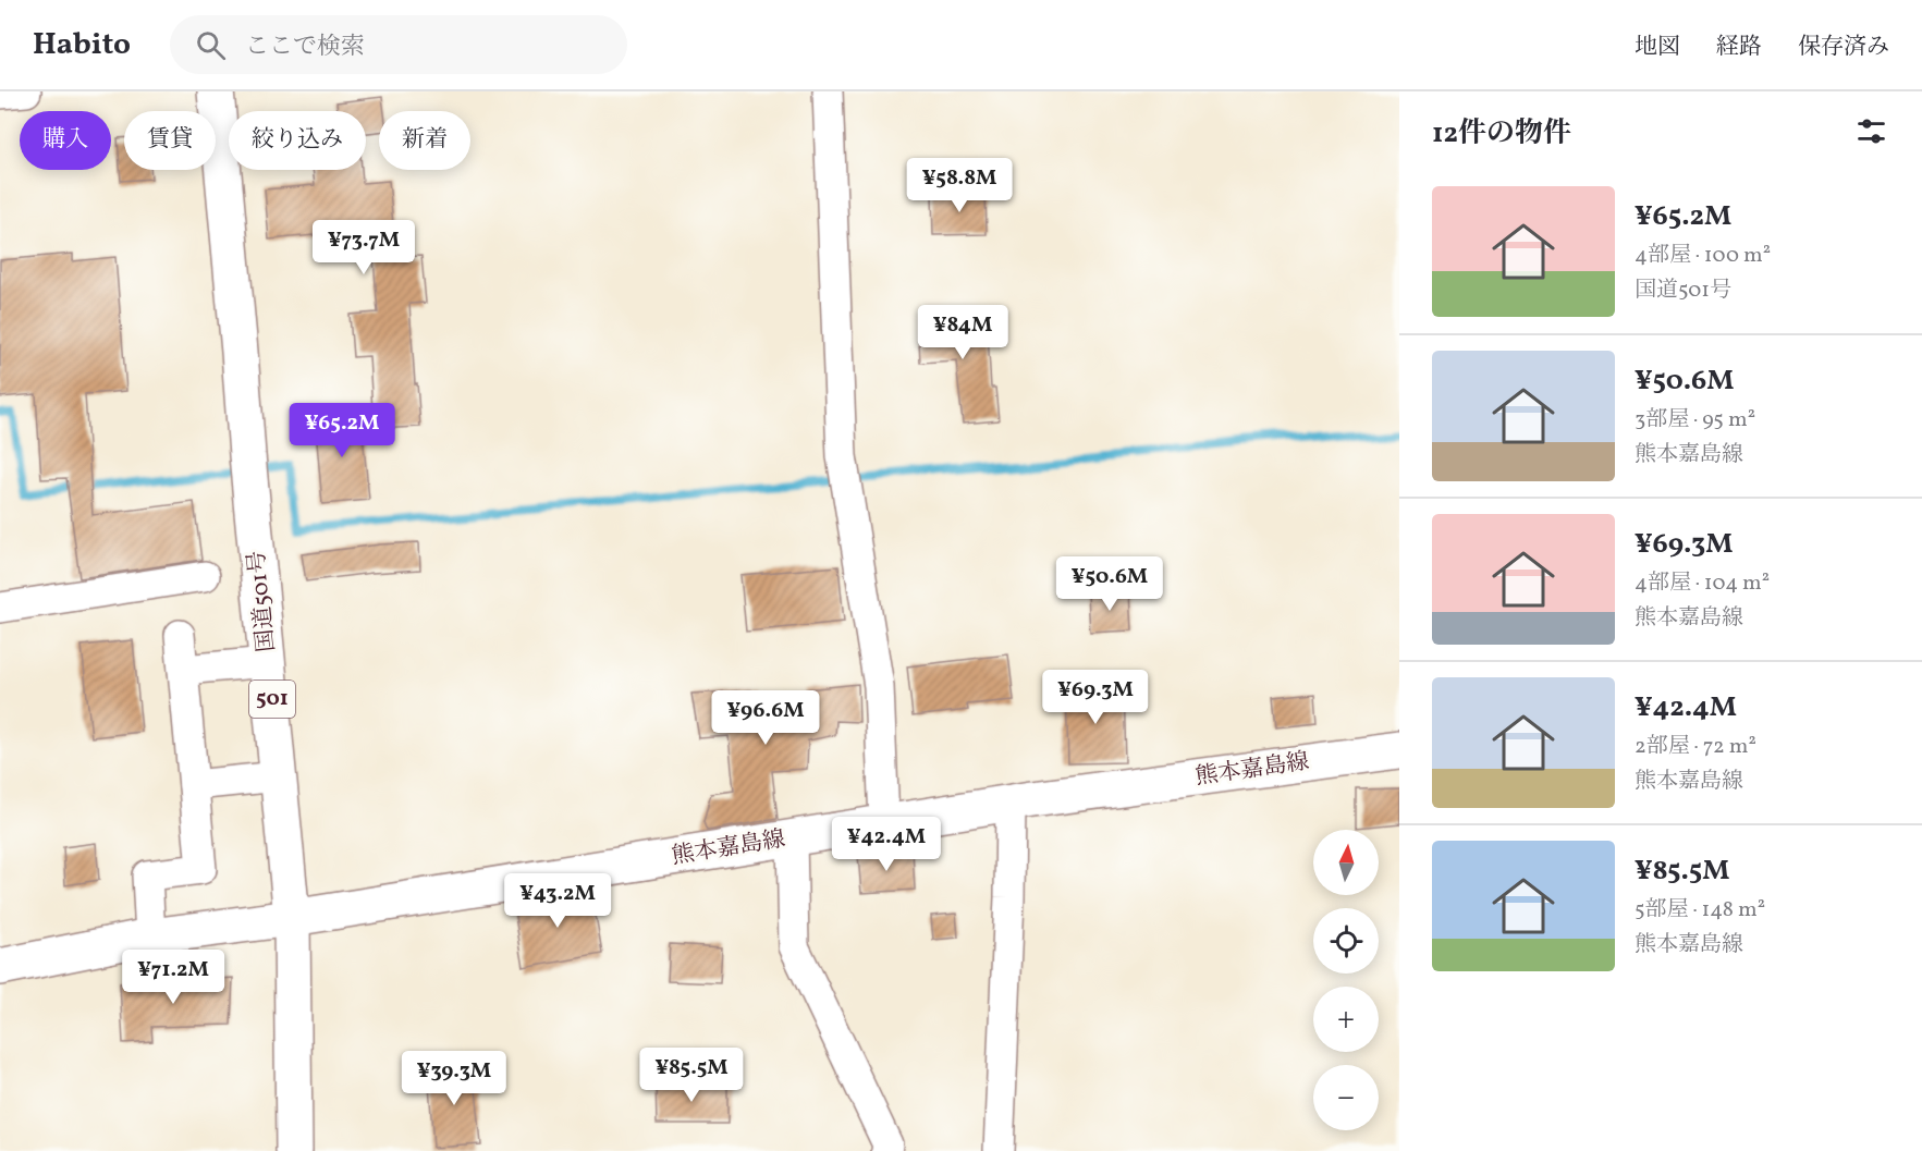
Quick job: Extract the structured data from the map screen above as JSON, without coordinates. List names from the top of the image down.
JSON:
{
  "streets": {
    "main road": ["国道501号", "501", "熊本嘉島線"]
  },
  "crossings": [
    ["国道501号", "熊本嘉島線"]
  ],
  "north": "top",
  "page": {
    "header": "Habito",
    "search": "ここで検索",
    "nav": ["地図", "経路", "保存済み"],
    "heading": "12件の物件",
    "chip": [
      "購入",
      "賃貸",
      "絞り込み",
      "新着"
    ],
    "price": [
      "¥58.8M",
      "¥73.7M",
      "¥84M",
      "¥65.2M",
      "¥50.6M",
      "¥69.3M",
      "¥96.6M",
      "¥42.4M",
      "¥43.2M",
      "¥71.2M",
      "¥85.5M",
      "¥39.3M"
    ],
    "list": [
      {
        "name": "¥65.2M",
        "note": "4部屋 · 100 m² · 国道501号"
      },
      {
        "name": "¥50.6M",
        "note": "3部屋 · 95 m² · 熊本嘉島線"
      },
      {
        "name": "¥69.3M",
        "note": "4部屋 · 104 m² · 熊本嘉島線"
      },
      {
        "name": "¥42.4M",
        "note": "2部屋 · 72 m² · 熊本嘉島線"
      },
      {
        "name": "¥85.5M",
        "note": "5部屋 · 148 m² · 熊本嘉島線"
      }
    ],
    "map_buttons": ["+", "−"]
  }
}
